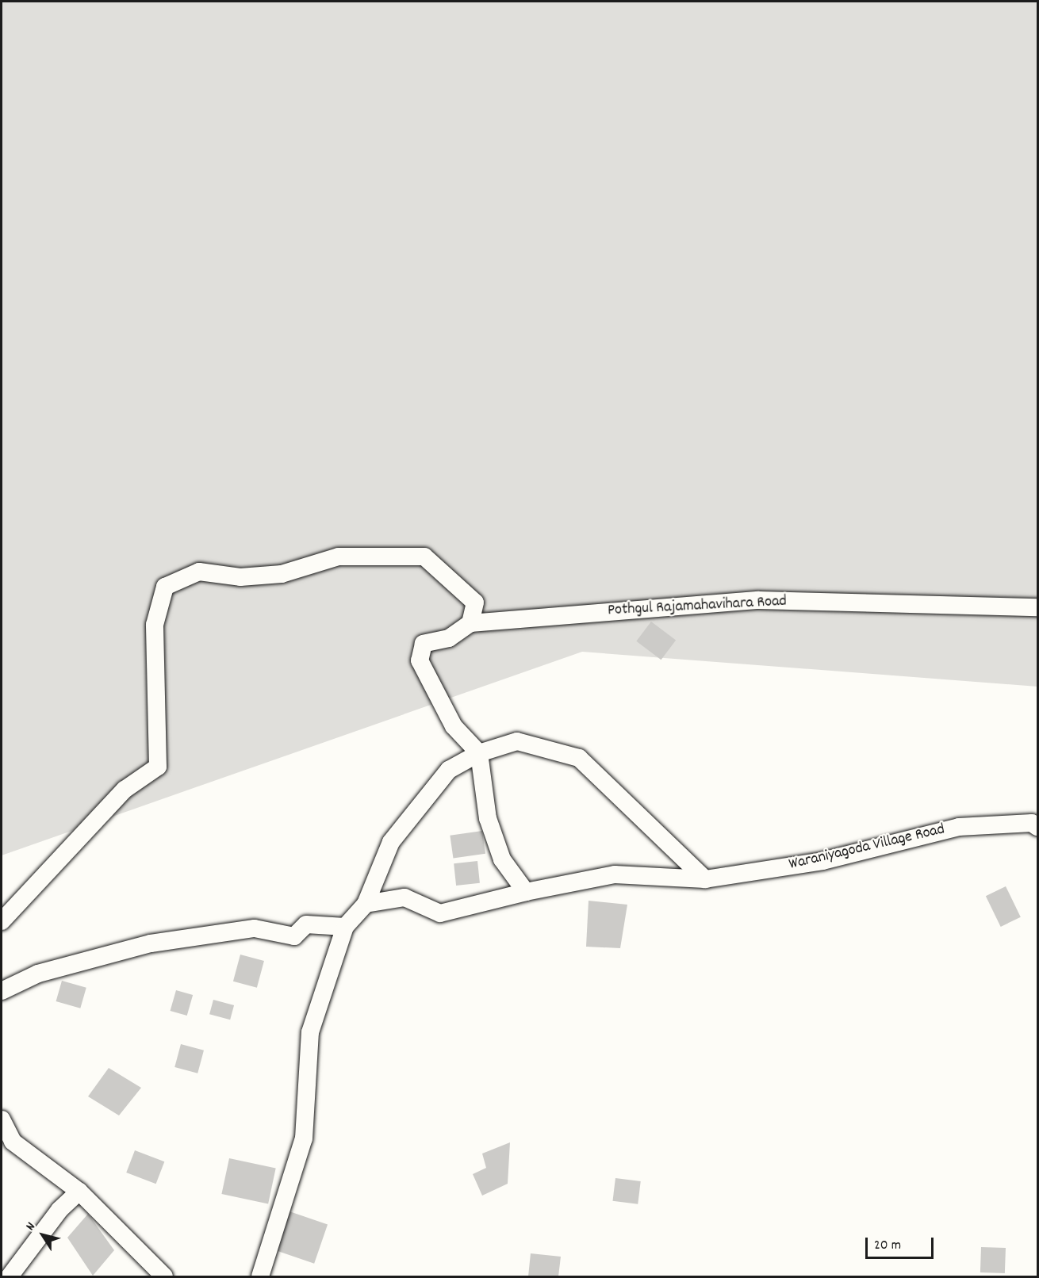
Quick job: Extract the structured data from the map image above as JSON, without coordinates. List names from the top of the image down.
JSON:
{
  "streets": {
    "street": ["Pothgul Rajamahavihara Road", "Waraniyagoda Village Road"]
  },
  "scale_bar": "20 m",
  "north": "top left"
}
